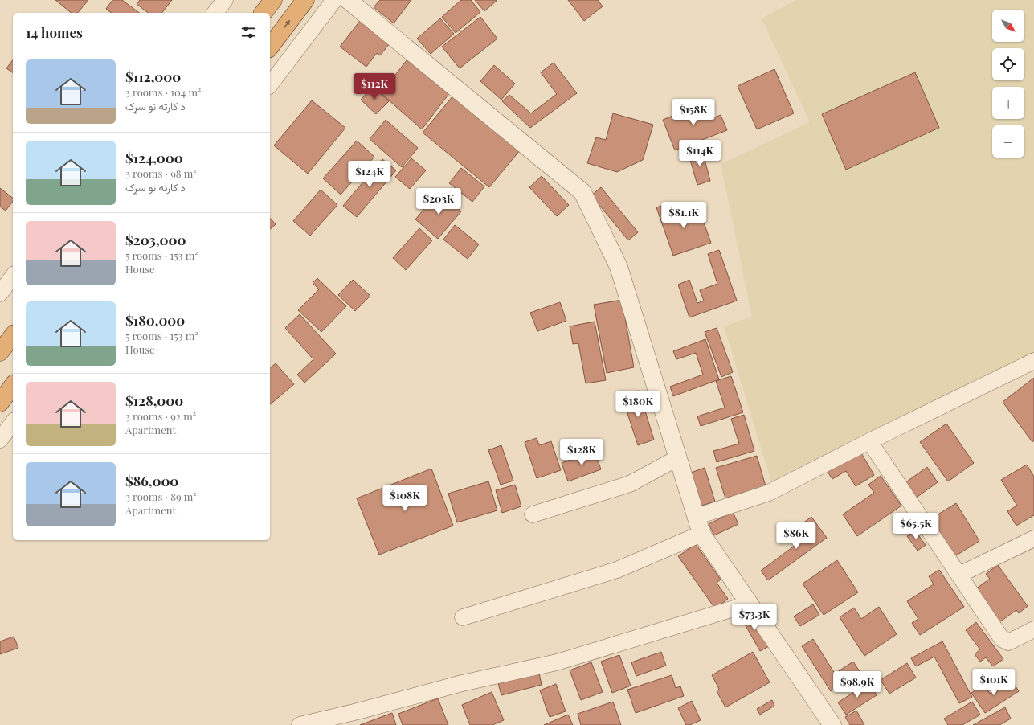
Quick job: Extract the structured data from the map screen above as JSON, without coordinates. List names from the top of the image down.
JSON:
{
  "north": "bottom right",
  "page": {
    "map_buttons": ["+", "−"],
    "heading": "14 homes",
    "list": [
      {
        "name": "$112,000",
        "note": "3 rooms · 104 m² · د کارته نو سړک"
      },
      {
        "name": "$124,000",
        "note": "3 rooms · 98 m² · د کارته نو سړک"
      },
      {
        "name": "$203,000",
        "note": "5 rooms · 153 m² · House"
      },
      {
        "name": "$180,000",
        "note": "5 rooms · 153 m² · House"
      },
      {
        "name": "$128,000",
        "note": "3 rooms · 92 m² · Apartment"
      },
      {
        "name": "$86,000",
        "note": "3 rooms · 89 m² · Apartment"
      }
    ],
    "price": [
      "$112K",
      "$158K",
      "$114K",
      "$124K",
      "$203K",
      "$81.1K",
      "$180K",
      "$128K",
      "$108K",
      "$65.5K",
      "$86K",
      "$73.3K",
      "$101K",
      "$98.9K"
    ]
  }
}
